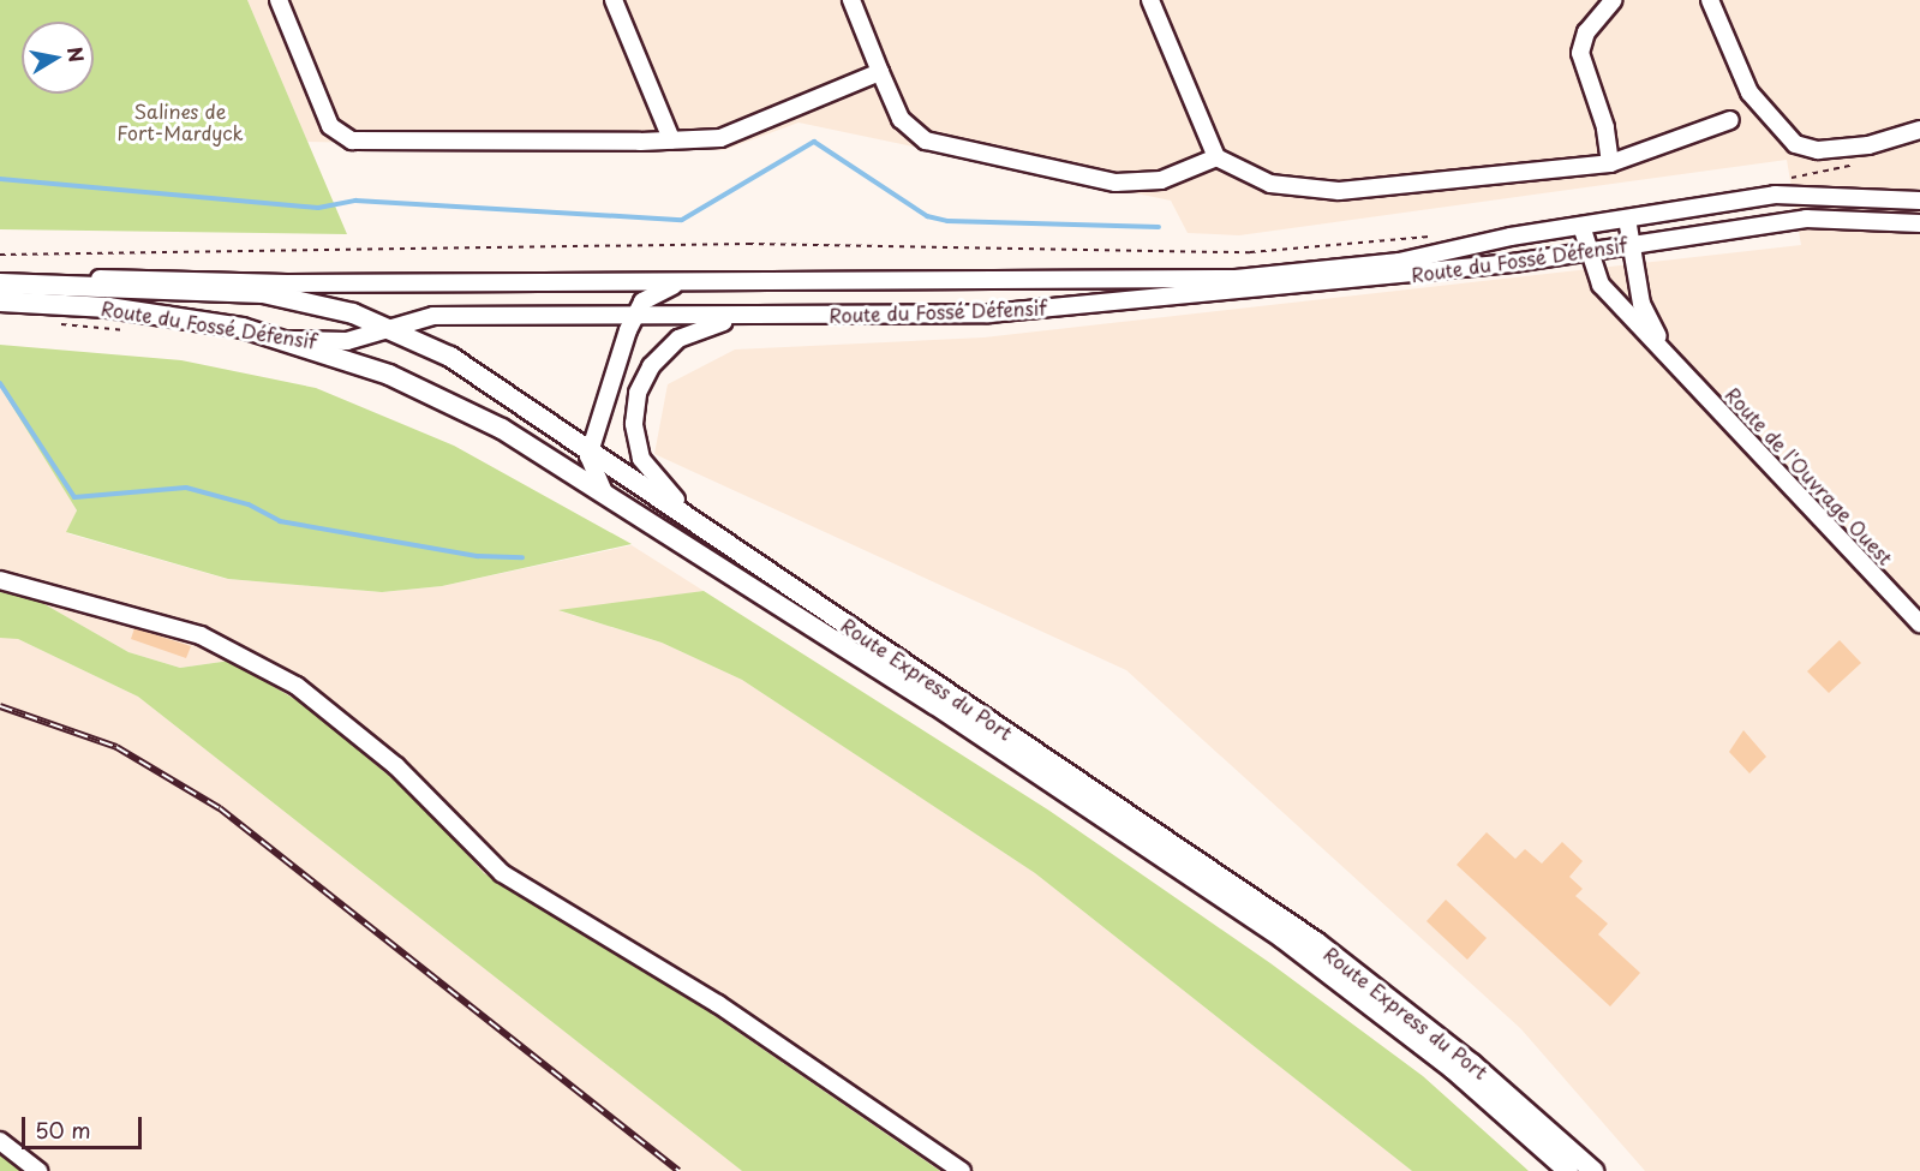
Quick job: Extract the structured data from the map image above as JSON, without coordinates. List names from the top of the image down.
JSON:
{
  "streets": {
    "main road": ["Route du Fossé Défensif", "Route Express du Port"],
    "street": ["Route de l'Ouvrage Ouest"]
  },
  "crossings": [
    ["Route du Fossé Défensif", "Route de l'Ouvrage Ouest"],
    ["Route du Fossé Défensif", "Route Express du Port"]
  ],
  "parks": ["Salines de Fort-Mardyck"],
  "scale_bar": "50 m",
  "north": "right"
}
